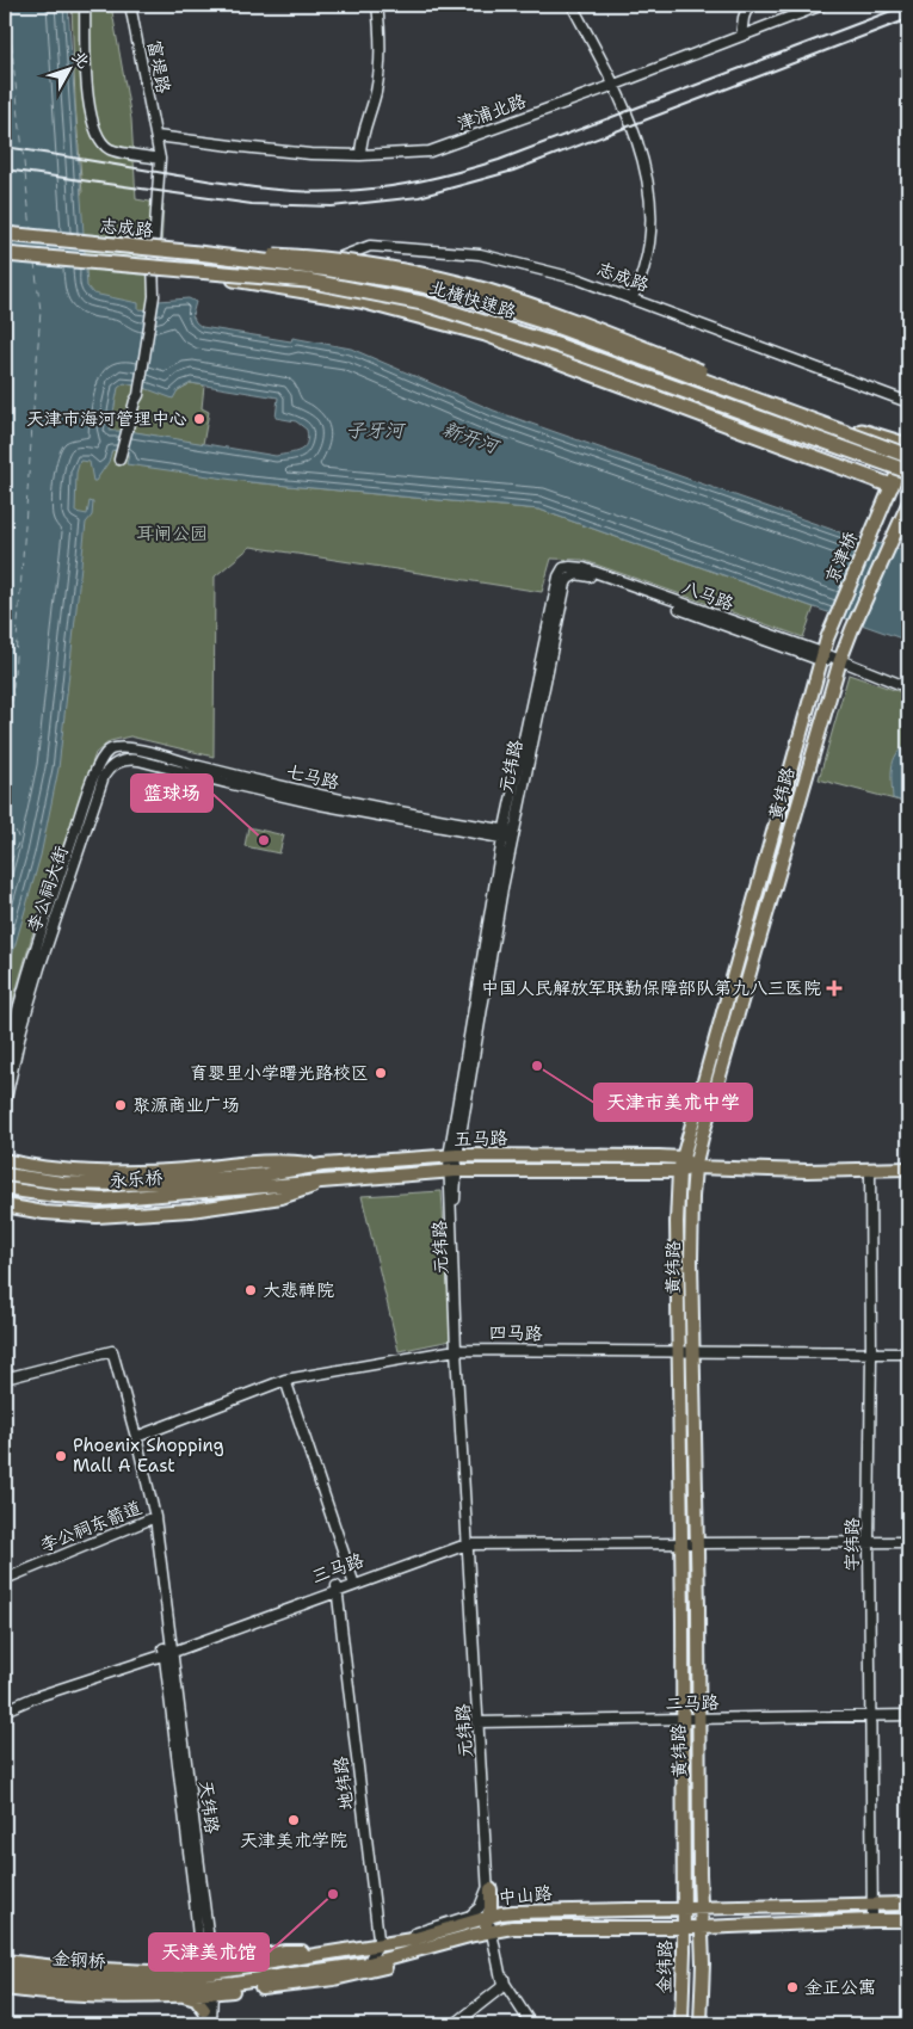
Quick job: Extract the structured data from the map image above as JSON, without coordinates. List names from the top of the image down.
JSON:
{
  "streets": {
    "highway": ["志成路", "北横快速路"],
    "main road": [
      "京津桥",
      "黄纬路",
      "五马路",
      "永乐桥",
      "中山路",
      "金钢桥",
      "金纬路"
    ],
    "street": [
      "富堤路",
      "津浦北路",
      "八马路",
      "元纬路",
      "七马路",
      "李公祠大街",
      "四马路",
      "李公祠东箭道",
      "宇纬路",
      "三马路",
      "二马路",
      "地纬路",
      "天纬路"
    ]
  },
  "crossings": [
    ["富堤路", "津浦北路"],
    ["富堤路", "志成路"],
    ["志成路", "北横快速路"],
    ["京津桥", "黄纬路"],
    ["八马路", "元纬路"],
    ["八马路", "黄纬路"],
    ["元纬路", "七马路"],
    ["元纬路", "五马路"],
    ["元纬路", "四马路"],
    ["元纬路", "三马路"],
    ["元纬路", "二马路"],
    ["七马路", "李公祠大街"],
    ["黄纬路", "五马路"],
    ["黄纬路", "四马路"],
    ["黄纬路", "三马路"],
    ["黄纬路", "二马路"],
    ["黄纬路", "中山路"],
    ["黄纬路", "金纬路"],
    ["五马路", "永乐桥"],
    ["五马路", "宇纬路"],
    ["四马路", "宇纬路"],
    ["四马路", "天纬路"],
    ["李公祠东箭道", "天纬路"],
    ["宇纬路", "三马路"],
    ["宇纬路", "二马路"],
    ["宇纬路", "中山路"],
    ["三马路", "地纬路"],
    ["三马路", "天纬路"],
    ["地纬路", "中山路"],
    ["天纬路", "中山路"],
    ["中山路", "金纬路"]
  ],
  "water": ["子牙河", "新开河"],
  "parks": ["耳闸公园"],
  "places": {
    "other": [
      "天津市海河管理中心",
      "篮球场",
      "天津市美术中学",
      "育婴里小学曙光路校区",
      "聚源商业广场",
      "大悲禅院",
      "Phoenix Shopping Mall A East",
      "天津美术学院",
      "天津美术馆",
      "金正公寓"
    ],
    "health": ["中国人民解放军联勤保障部队第九八三医院"]
  },
  "north": "top right"
}
